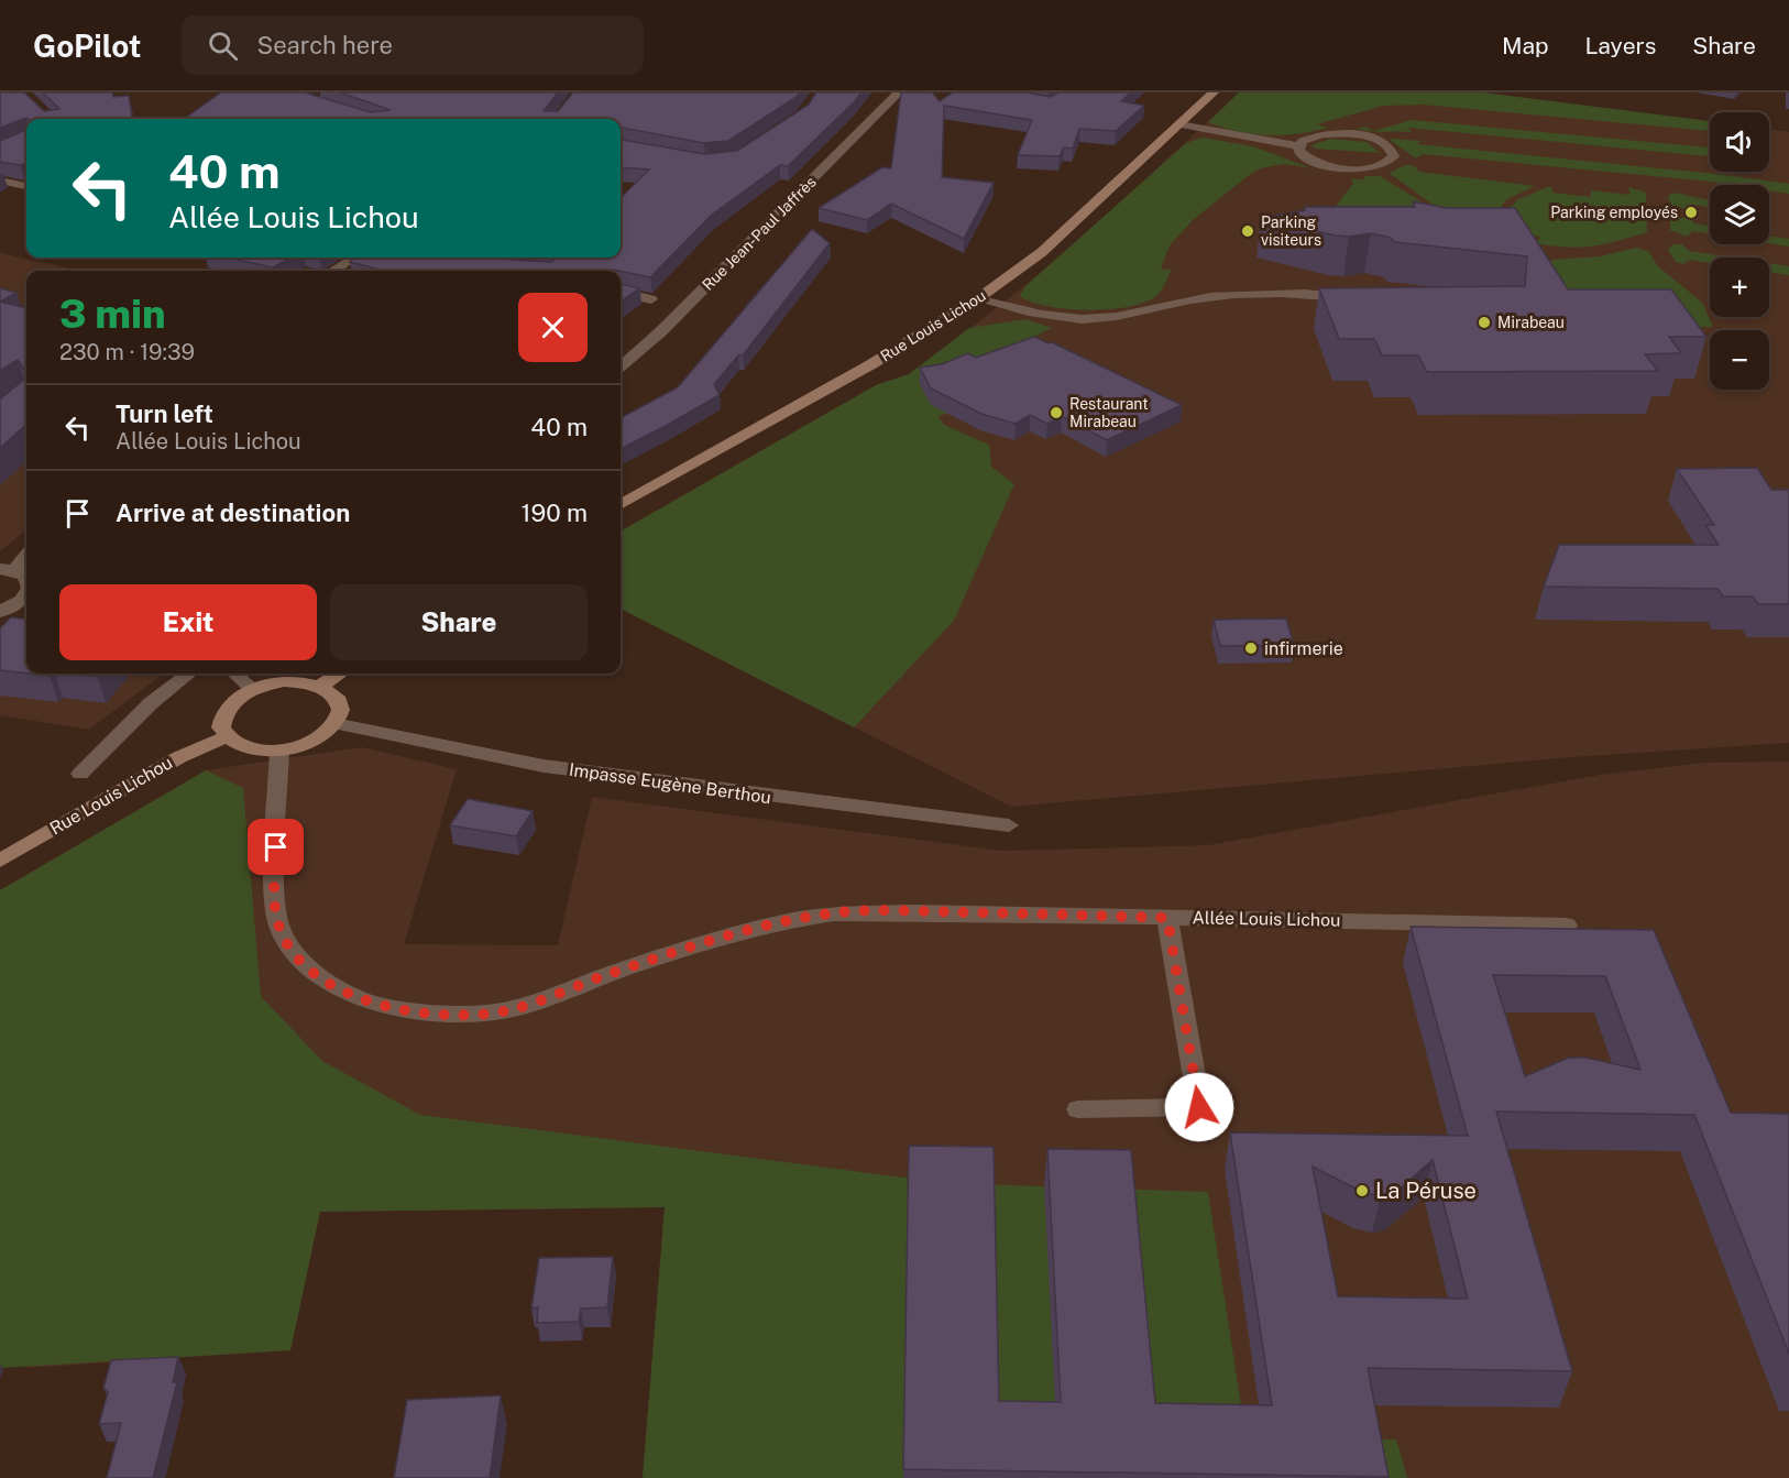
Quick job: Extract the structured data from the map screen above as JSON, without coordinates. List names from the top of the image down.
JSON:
{
  "streets": {
    "main road": ["Rue Louis Lichou"],
    "street": ["Rue Jean-Paul Jaffrès", "Impasse Eugène Berthou", "Allée Louis Lichou"]
  },
  "places": [
    "Parking employés",
    "Parking visiteurs",
    "Mirabeau",
    "Restaurant Mirabeau",
    "infirmerie",
    "La Péruse"
  ],
  "page": {
    "header": "GoPilot",
    "search": "Search here",
    "nav": ["Map", "Layers", "Share"],
    "map_buttons": ["+", "−"],
    "turn": ["40 m", "Allée Louis Lichou"],
    "heading": ["3 min", "230 m · 19:39"],
    "list": [
      {
        "name": "Turn left",
        "note": "Allée Louis Lichou",
        "value": "40 m"
      },
      {
        "name": "Arrive at destination",
        "value": "190 m"
      }
    ],
    "buttons": ["Exit", "Share"]
  }
}
